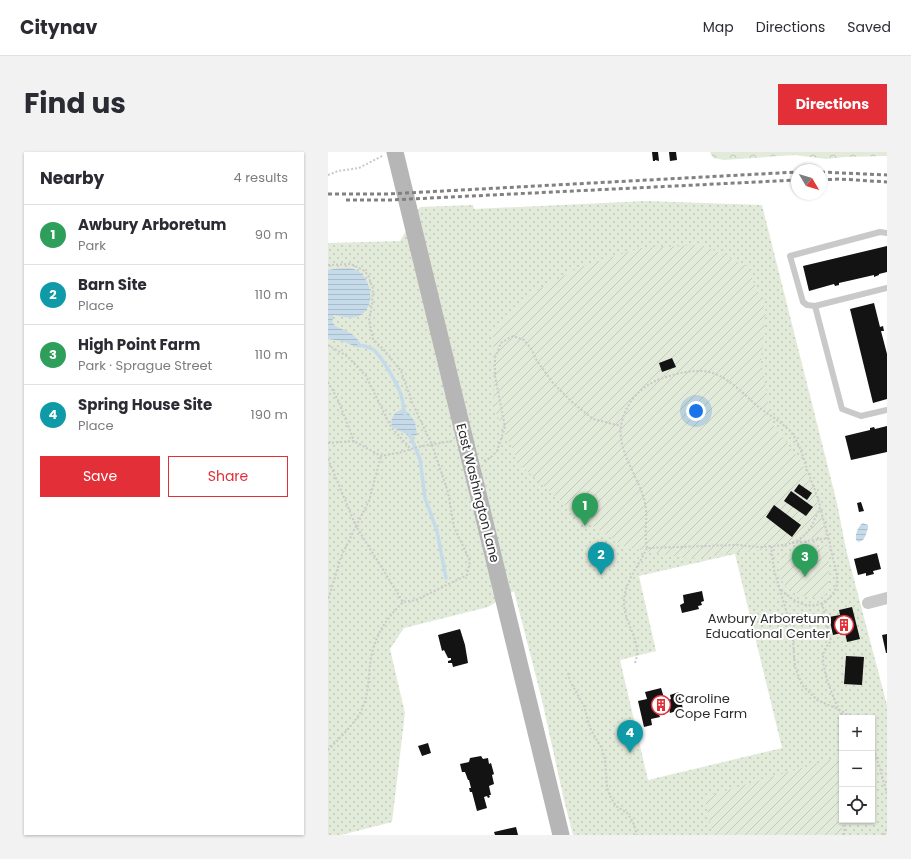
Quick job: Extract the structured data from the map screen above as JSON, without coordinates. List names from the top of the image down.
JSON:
{
  "streets": {
    "main road": ["East Washington Lane"]
  },
  "places": {
    "building": ["Awbury Arboretum Educational Center", "Caroline Cope Farm"]
  },
  "north": "bottom right",
  "page": {
    "header": "Citynav",
    "nav": ["Map", "Directions", "Saved"],
    "title": "Find us",
    "buttons": [
      "Directions",
      ["Save", "Share"]
    ],
    "heading": ["Nearby", "4 results"],
    "list": [
      {
        "mark": "1",
        "name": "Awbury Arboretum",
        "note": "Park",
        "value": "90 m"
      },
      {
        "mark": "2",
        "name": "Barn Site",
        "note": "Place",
        "value": "110 m"
      },
      {
        "mark": "3",
        "name": "High Point Farm",
        "note": "Park · Sprague Street",
        "value": "110 m"
      },
      {
        "mark": "4",
        "name": "Spring House Site",
        "note": "Place",
        "value": "190 m"
      }
    ],
    "pins": [
      "1",
      "2",
      "3",
      "4"
    ],
    "map_buttons": ["+", "−"]
  }
}
